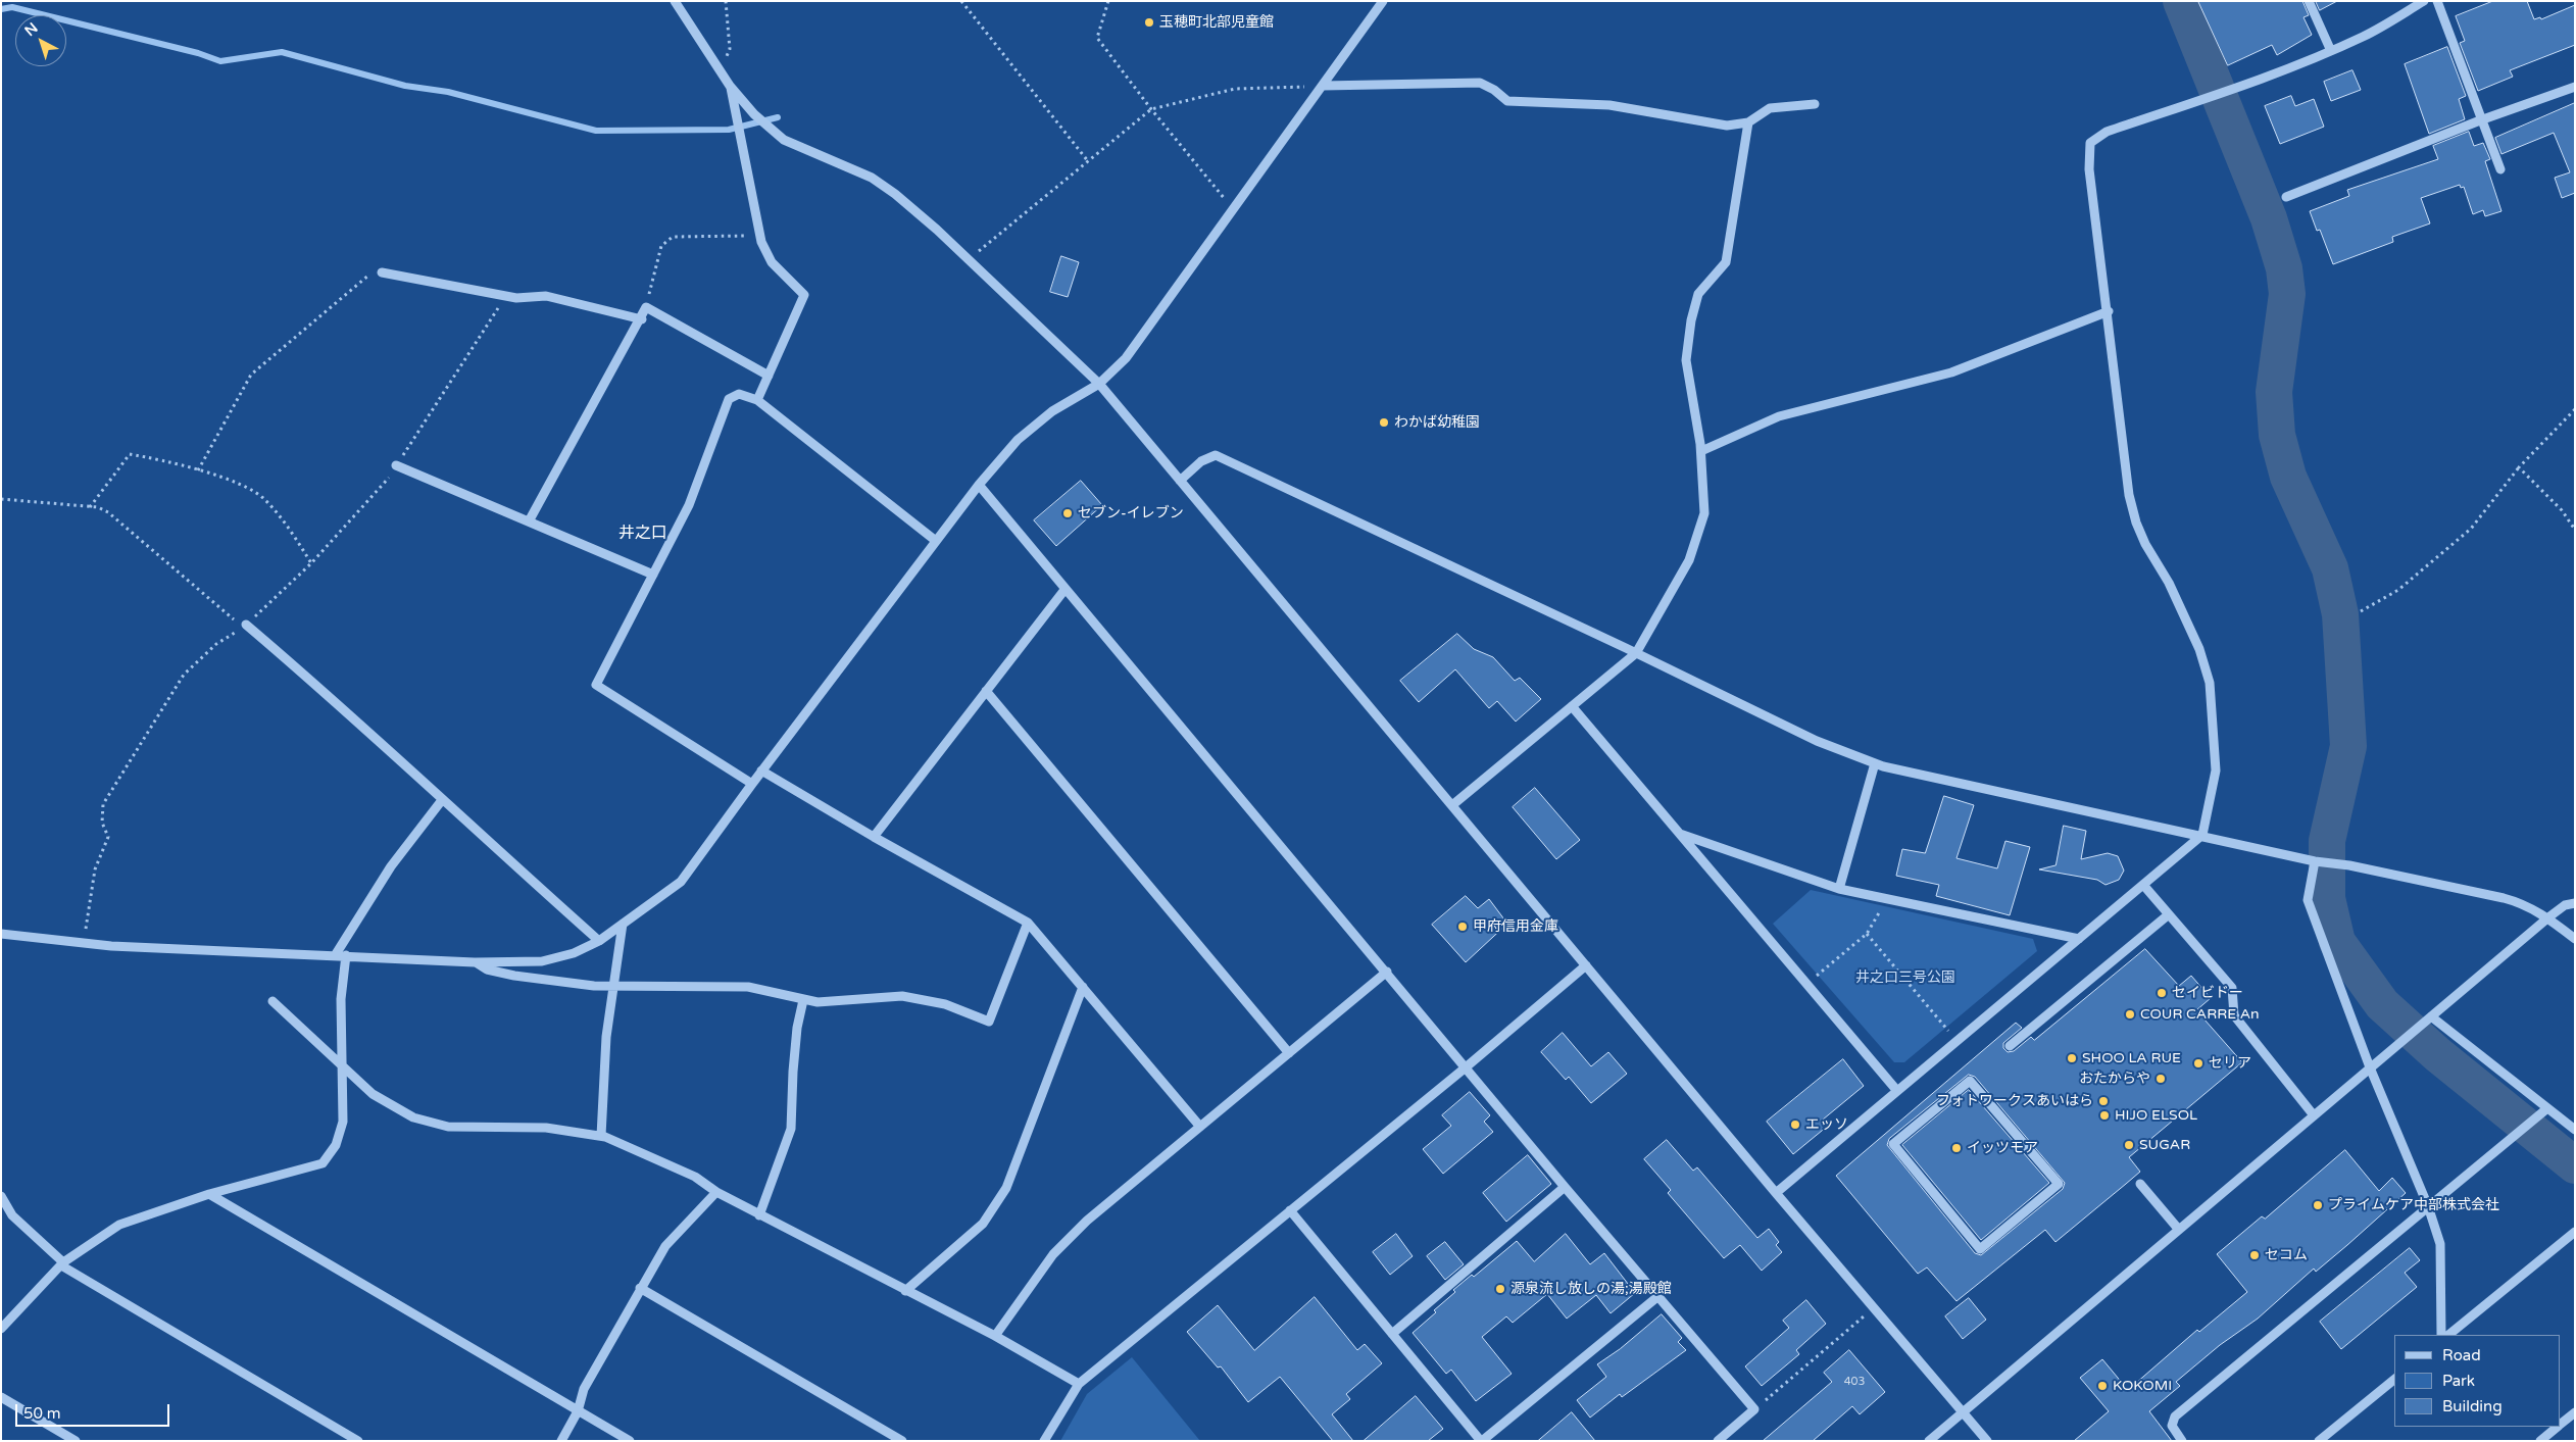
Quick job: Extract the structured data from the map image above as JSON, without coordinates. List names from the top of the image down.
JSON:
{
  "districts": ["井之口"],
  "parks": ["井之口三号公園"],
  "places": [
    "玉穂町北部児童館",
    "わかば幼稚園",
    "セブン-イレブン",
    "甲府信用金庫",
    "セイビドー",
    "COUR CARRE An",
    "SHOO LA RUE",
    "セリア",
    "おたからや",
    "フォトワークスあいはら",
    "HIJO ELSOL",
    "エッソ",
    "SUGAR",
    "イッツモア",
    "プライムケア中部株式会社",
    "セコム",
    "源泉流し放しの湯;湯殿館",
    "KOKOMI"
  ],
  "house_numbers": ["403"],
  "legend": ["Road", "Park", "Building"],
  "scale_bar": "50 m",
  "north": "top left"
}
